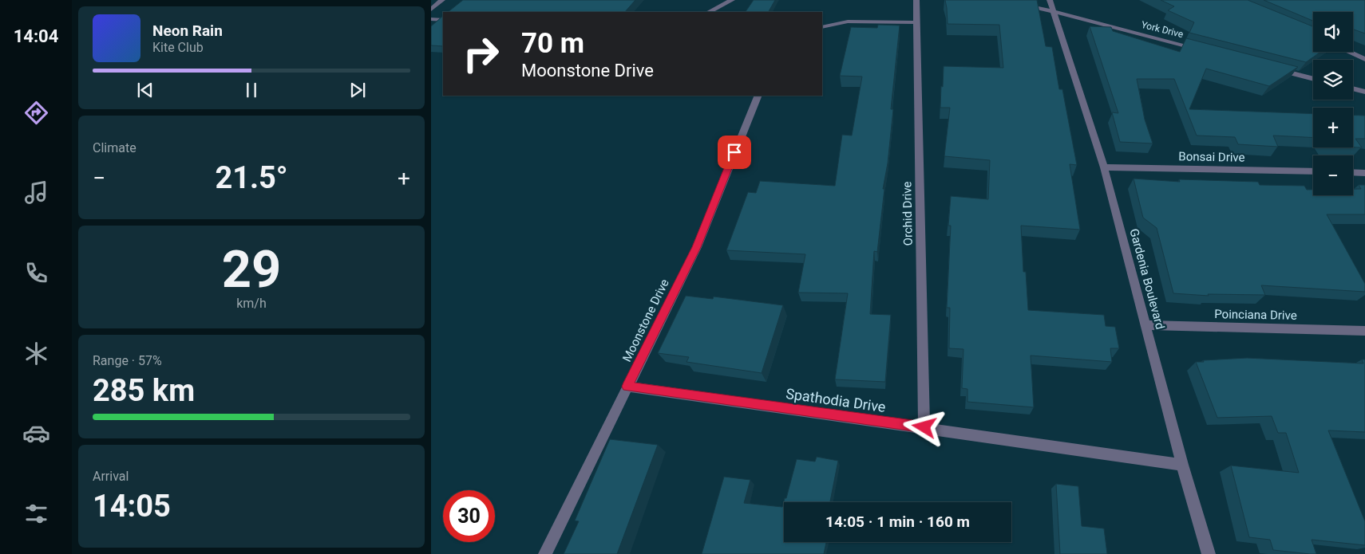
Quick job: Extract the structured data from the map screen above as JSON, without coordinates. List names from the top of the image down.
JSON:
{
  "streets": {
    "street": [
      "York Drive",
      "Bonsai Drive",
      "Orchid Drive",
      "Gardenia Boulevard",
      "Poinciana Drive",
      "Moonstone Drive",
      "Spathodia Drive"
    ]
  },
  "crossings": [
    ["York Drive", "Gardenia Boulevard"],
    ["Bonsai Drive", "Gardenia Boulevard"],
    ["Orchid Drive", "Spathodia Drive"],
    ["Gardenia Boulevard", "Poinciana Drive"],
    ["Gardenia Boulevard", "Spathodia Drive"],
    ["Moonstone Drive", "Spathodia Drive"]
  ],
  "page": {
    "tabs": "14:04",
    "map_buttons": ["+", "−"],
    "turn": ["70 m", "Moonstone Drive"],
    "song": ["Neon Rain", "Kite Club"],
    "tile": [
      "Climate",
      ["29", "km/h"],
      ["Range · 57%", "285 km"],
      ["Arrival", "14:05"]
    ],
    "heat": ["−", "21.5°", "+"],
    "limit": "30",
    "trip": "14:05 · 1 min · 160 m"
  }
}
